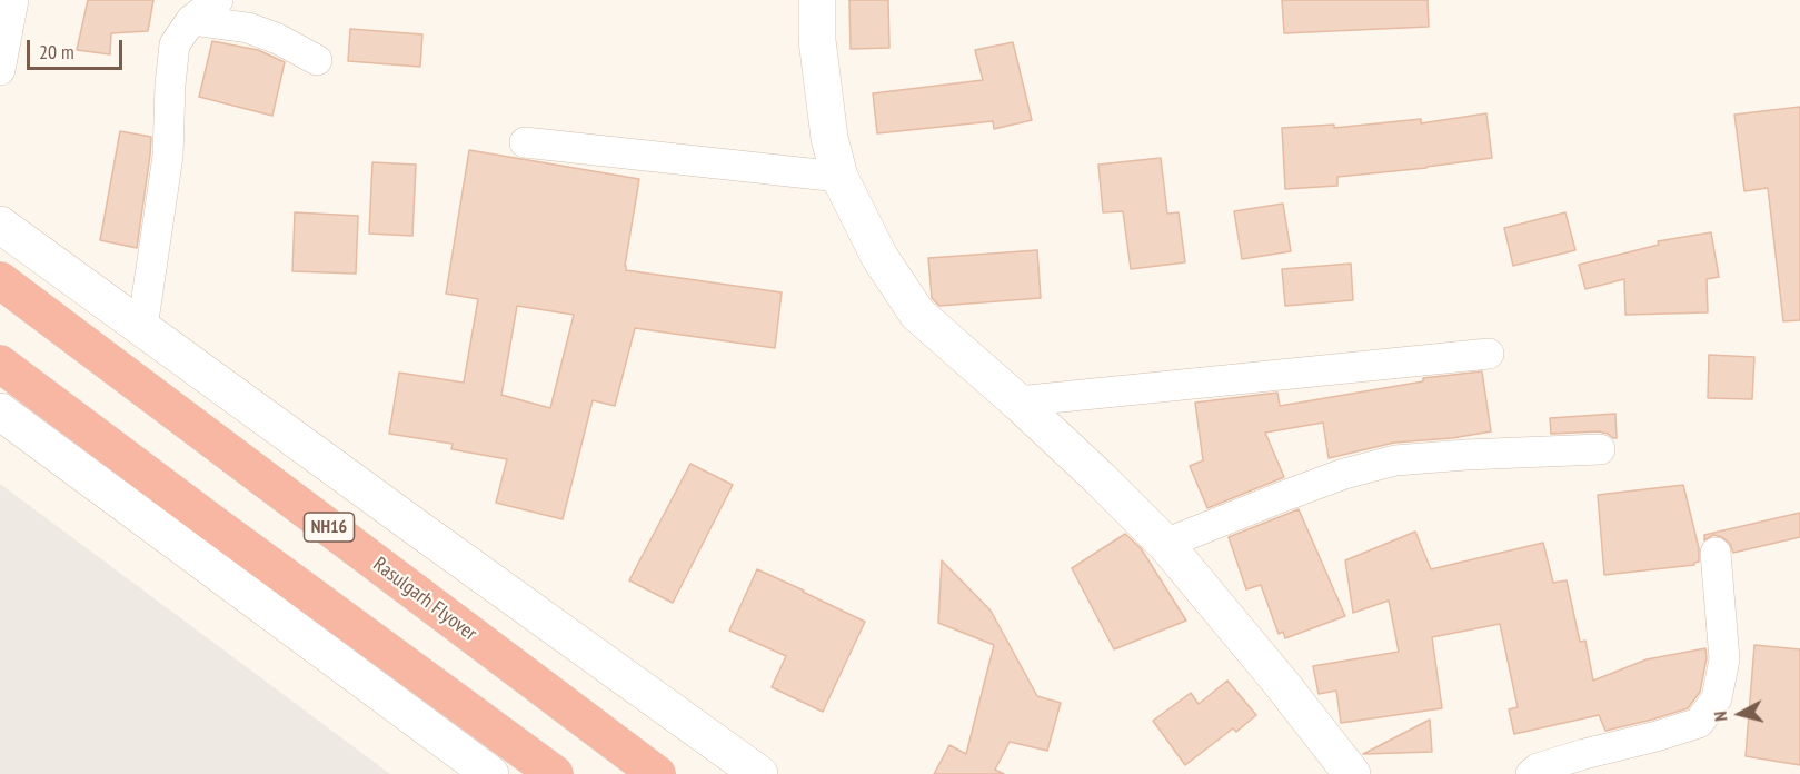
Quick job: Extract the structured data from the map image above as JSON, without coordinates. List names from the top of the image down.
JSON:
{
  "streets": {
    "highway": ["NH16", "Rasulgarh Flyover"]
  },
  "scale_bar": "20 m",
  "north": "left"
}
